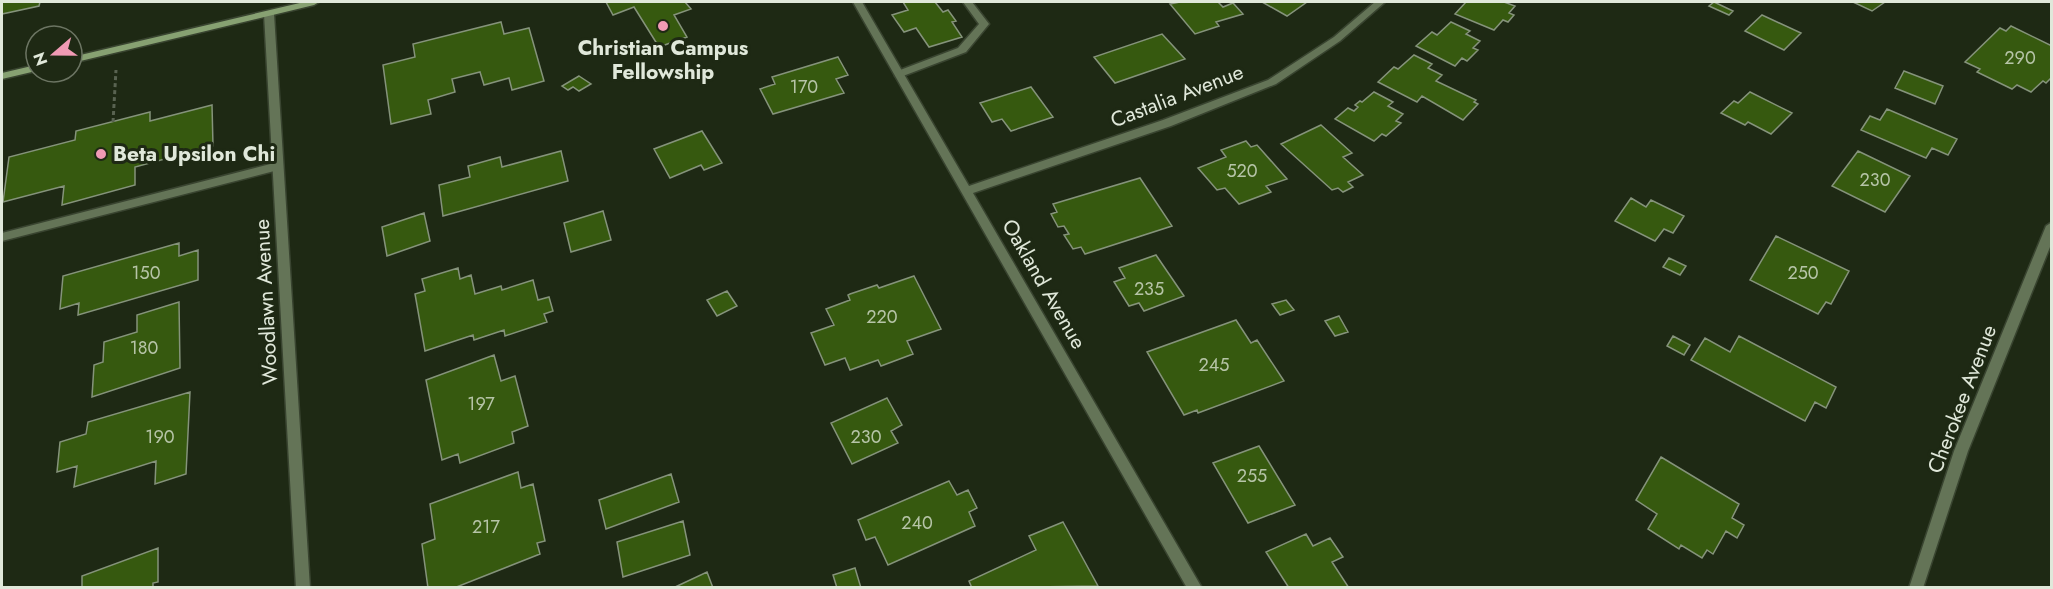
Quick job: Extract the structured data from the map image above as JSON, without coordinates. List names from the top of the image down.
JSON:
{
  "streets": {
    "street": [
      "Castalia Avenue",
      "Oakland Avenue",
      "Woodlawn Avenue",
      "Cherokee Avenue"
    ]
  },
  "crossings": [
    ["Castalia Avenue", "Oakland Avenue"]
  ],
  "places": ["Christian Campus Fellowship", "Beta Upsilon Chi"],
  "house_numbers": [
    "290",
    "170",
    "520",
    "230",
    "150",
    "250",
    "235",
    "220",
    "180",
    "245",
    "197",
    "190",
    "230",
    "255",
    "240",
    "217"
  ],
  "north": "left"
}
